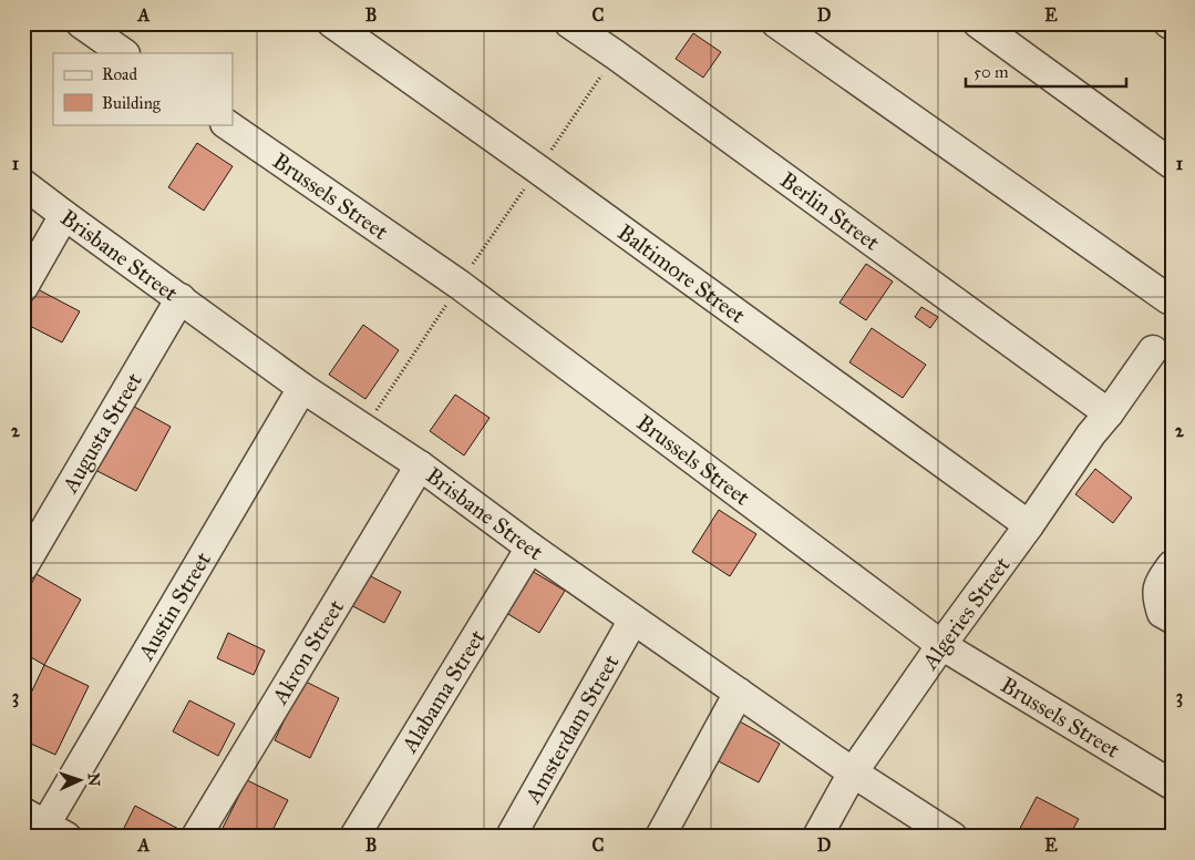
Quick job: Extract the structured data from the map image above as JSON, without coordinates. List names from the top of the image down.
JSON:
{
  "streets": {
    "street": [
      "Brussels Street",
      "Berlin Street",
      "Brisbane Street",
      "Baltimore Street",
      "Augusta Street",
      "Austin Street",
      "Algeries Street",
      "Akron Street",
      "Alabama Street",
      "Amsterdam Street"
    ]
  },
  "crossings": [
    ["Brussels Street", "Algeries Street"],
    ["Berlin Street", "Algeries Street"],
    ["Brisbane Street", "Augusta Street"],
    ["Brisbane Street", "Austin Street"],
    ["Brisbane Street", "Algeries Street"],
    ["Brisbane Street", "Akron Street"],
    ["Brisbane Street", "Alabama Street"],
    ["Brisbane Street", "Amsterdam Street"],
    ["Baltimore Street", "Algeries Street"]
  ],
  "legend": ["Road", "Building"],
  "scale_bar": "50 m",
  "north": "right",
  "grid": {
    "columns": [
      "A",
      "B",
      "C",
      "D",
      "E"
    ],
    "rows": ["1", "2", "3"]
  }
}
